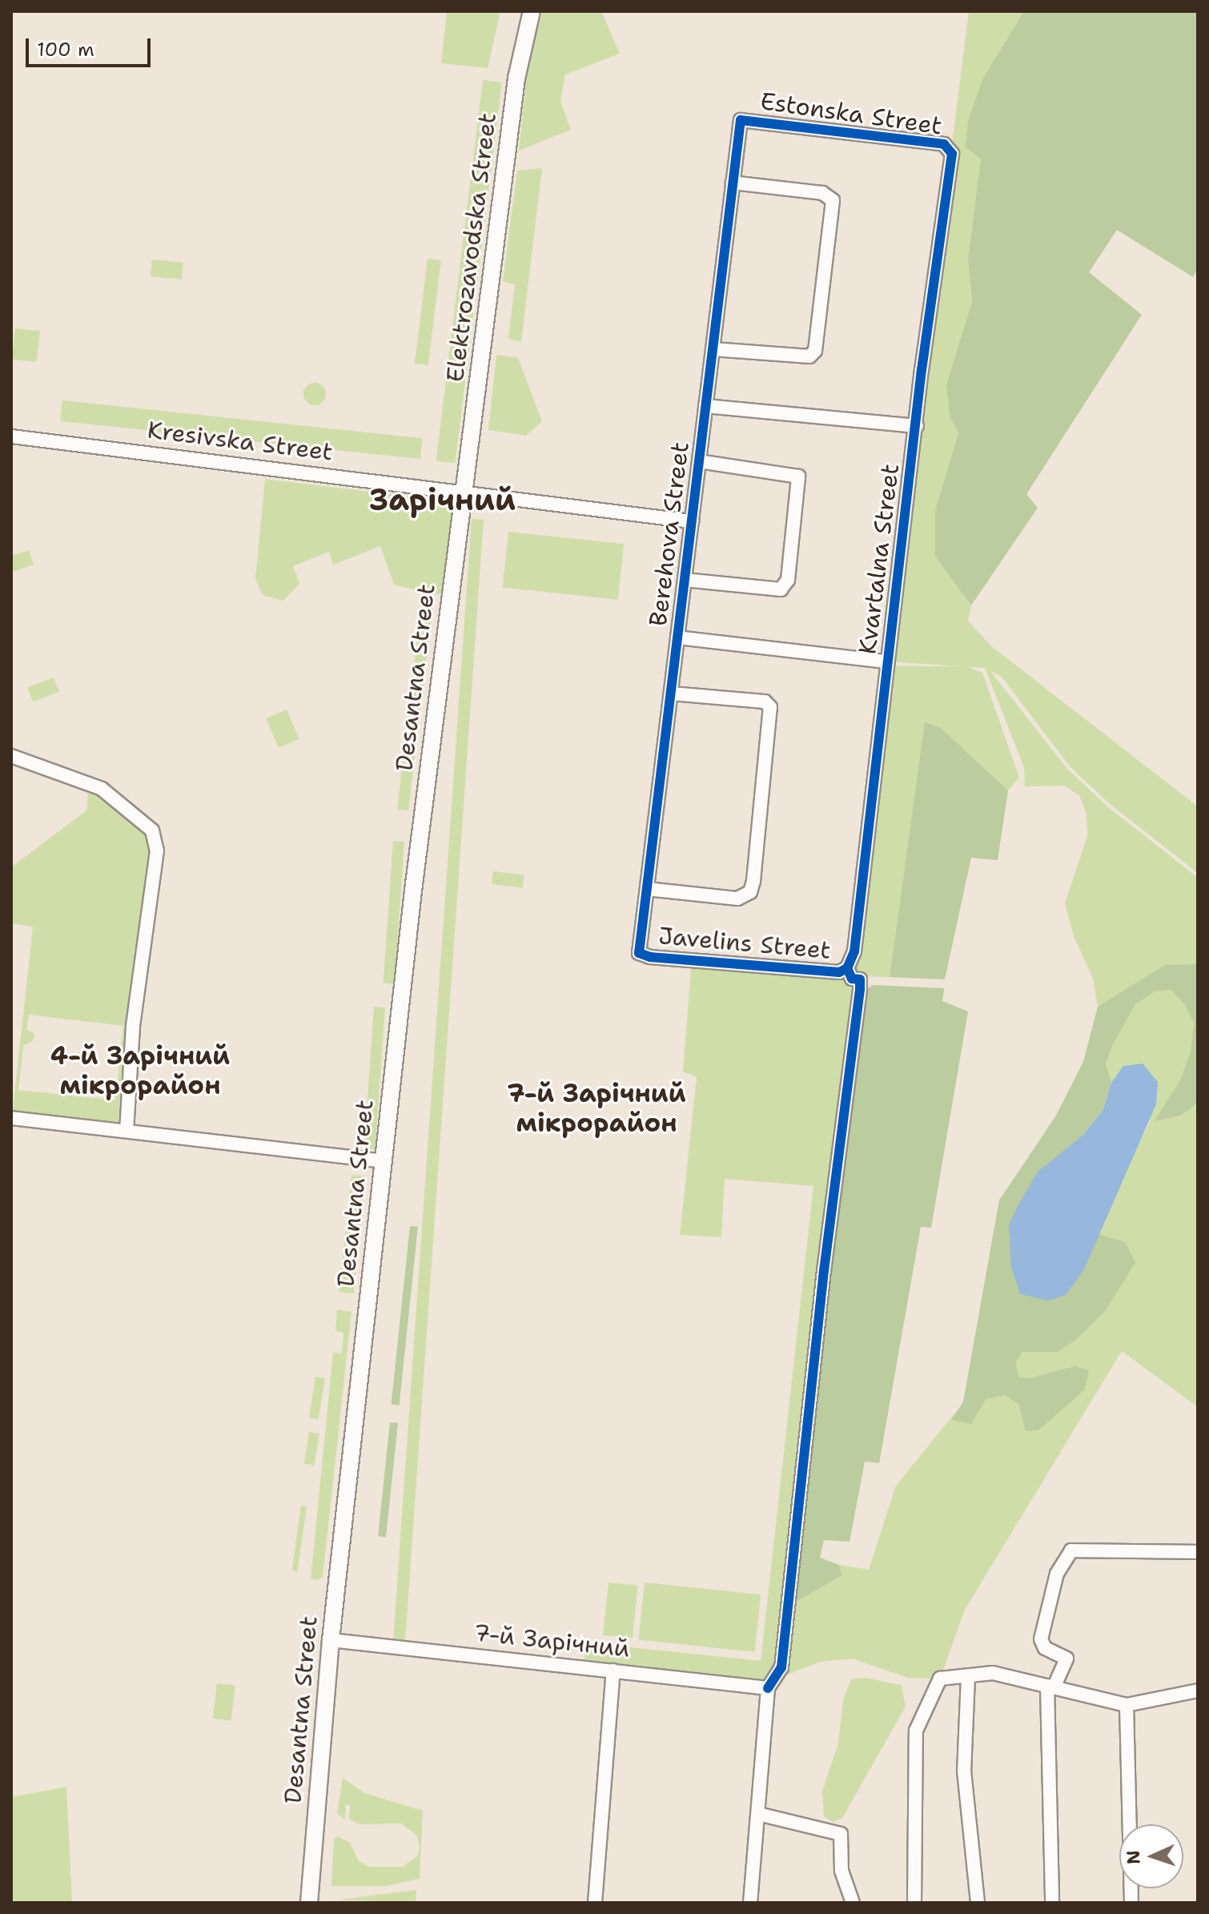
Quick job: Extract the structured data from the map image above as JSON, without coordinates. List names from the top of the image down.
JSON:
{
  "streets": {
    "main road": ["Elektrozavodska Street", "Desantna Street"],
    "street": [
      "Estonska Street",
      "Kresivska Street",
      "Berehova Street",
      "Kvartalna Street",
      "Javelins Street",
      "7-й Зарічний"
    ]
  },
  "crossings": [
    ["Estonska Street", "Berehova Street"],
    ["Estonska Street", "Kvartalna Street"],
    ["Elektrozavodska Street", "Kresivska Street"],
    ["Elektrozavodska Street", "Berehova Street"],
    ["Elektrozavodska Street", "Desantna Street"],
    ["Kresivska Street", "Berehova Street"],
    ["Kresivska Street", "Desantna Street"],
    ["Berehova Street", "Desantna Street"],
    ["Berehova Street", "Javelins Street"],
    ["Kvartalna Street", "Javelins Street"],
    ["Desantna Street", "7-й Зарічний"]
  ],
  "districts": ["Зарічний", "4-й Зарічний мікрорайон", "7-й Зарічний мікрорайон"],
  "scale_bar": "100 m",
  "north": "left"
}
